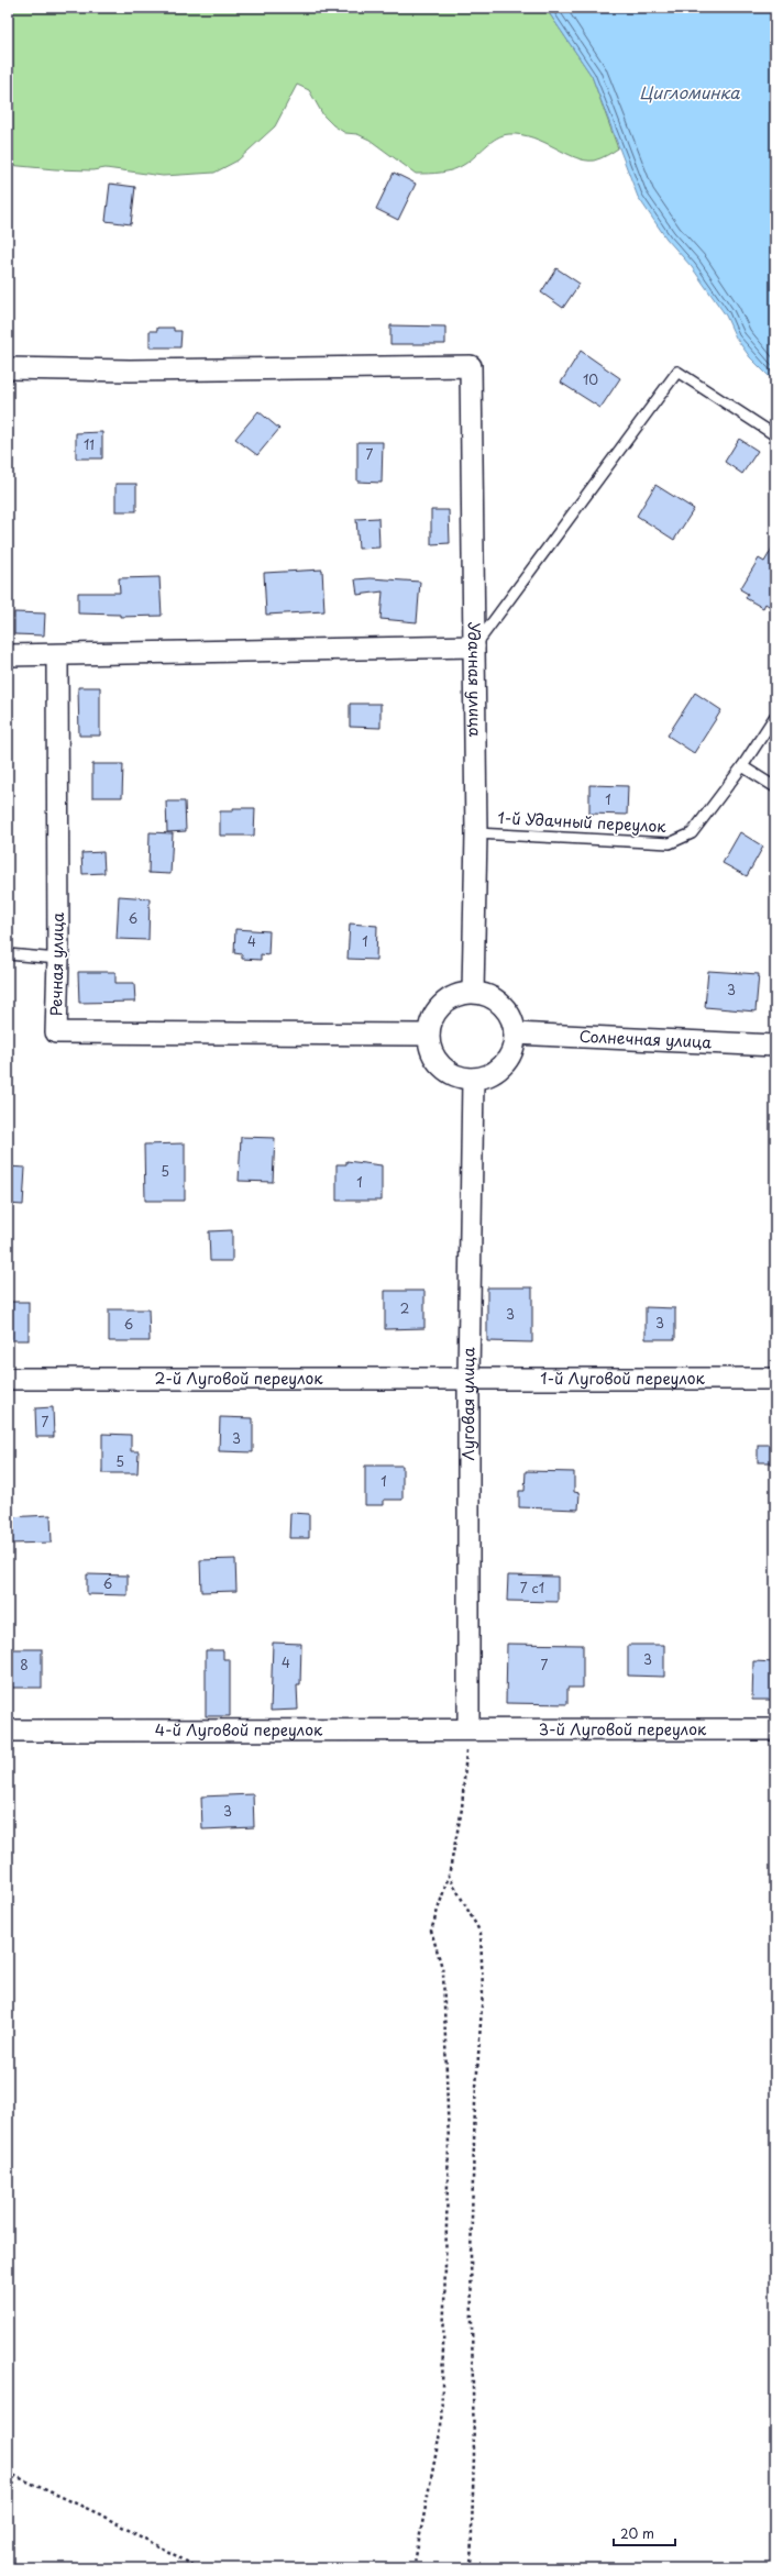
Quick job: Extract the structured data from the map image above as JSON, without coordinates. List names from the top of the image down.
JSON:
{
  "streets": {
    "street": [
      "Удачная улица",
      "Речная улица",
      "Солнечная улица",
      "2-й Луговой переулок",
      "1-й Луговой переулок",
      "Луговая улица",
      "4-й Луговой переулок",
      "3-й Луговой переулок"
    ],
    "lane": ["1-й Удачный переулок"]
  },
  "crossings": [
    ["Удачная улица", "1-й Удачный переулок"],
    ["Удачная улица", "Речная улица"],
    ["Удачная улица", "Солнечная улица"],
    ["Удачная улица", "Луговая улица"],
    ["Речная улица", "Солнечная улица"],
    ["Речная улица", "Луговая улица"],
    ["Солнечная улица", "Луговая улица"],
    ["2-й Луговой переулок", "1-й Луговой переулок"],
    ["2-й Луговой переулок", "Луговая улица"],
    ["1-й Луговой переулок", "Луговая улица"],
    ["Луговая улица", "4-й Луговой переулок"],
    ["Луговая улица", "3-й Луговой переулок"],
    ["4-й Луговой переулок", "3-й Луговой переулок"]
  ],
  "water": ["Цигломинка"],
  "house_numbers": [
    "10",
    "11",
    "7",
    "1",
    "6",
    "4",
    "1",
    "3",
    "5",
    "1",
    "2",
    "3",
    "3",
    "6",
    "7",
    "3",
    "5",
    "1",
    "6",
    "7 с1",
    "3",
    "4",
    "8",
    "7",
    "3"
  ],
  "scale_bar": "20 m"
}
